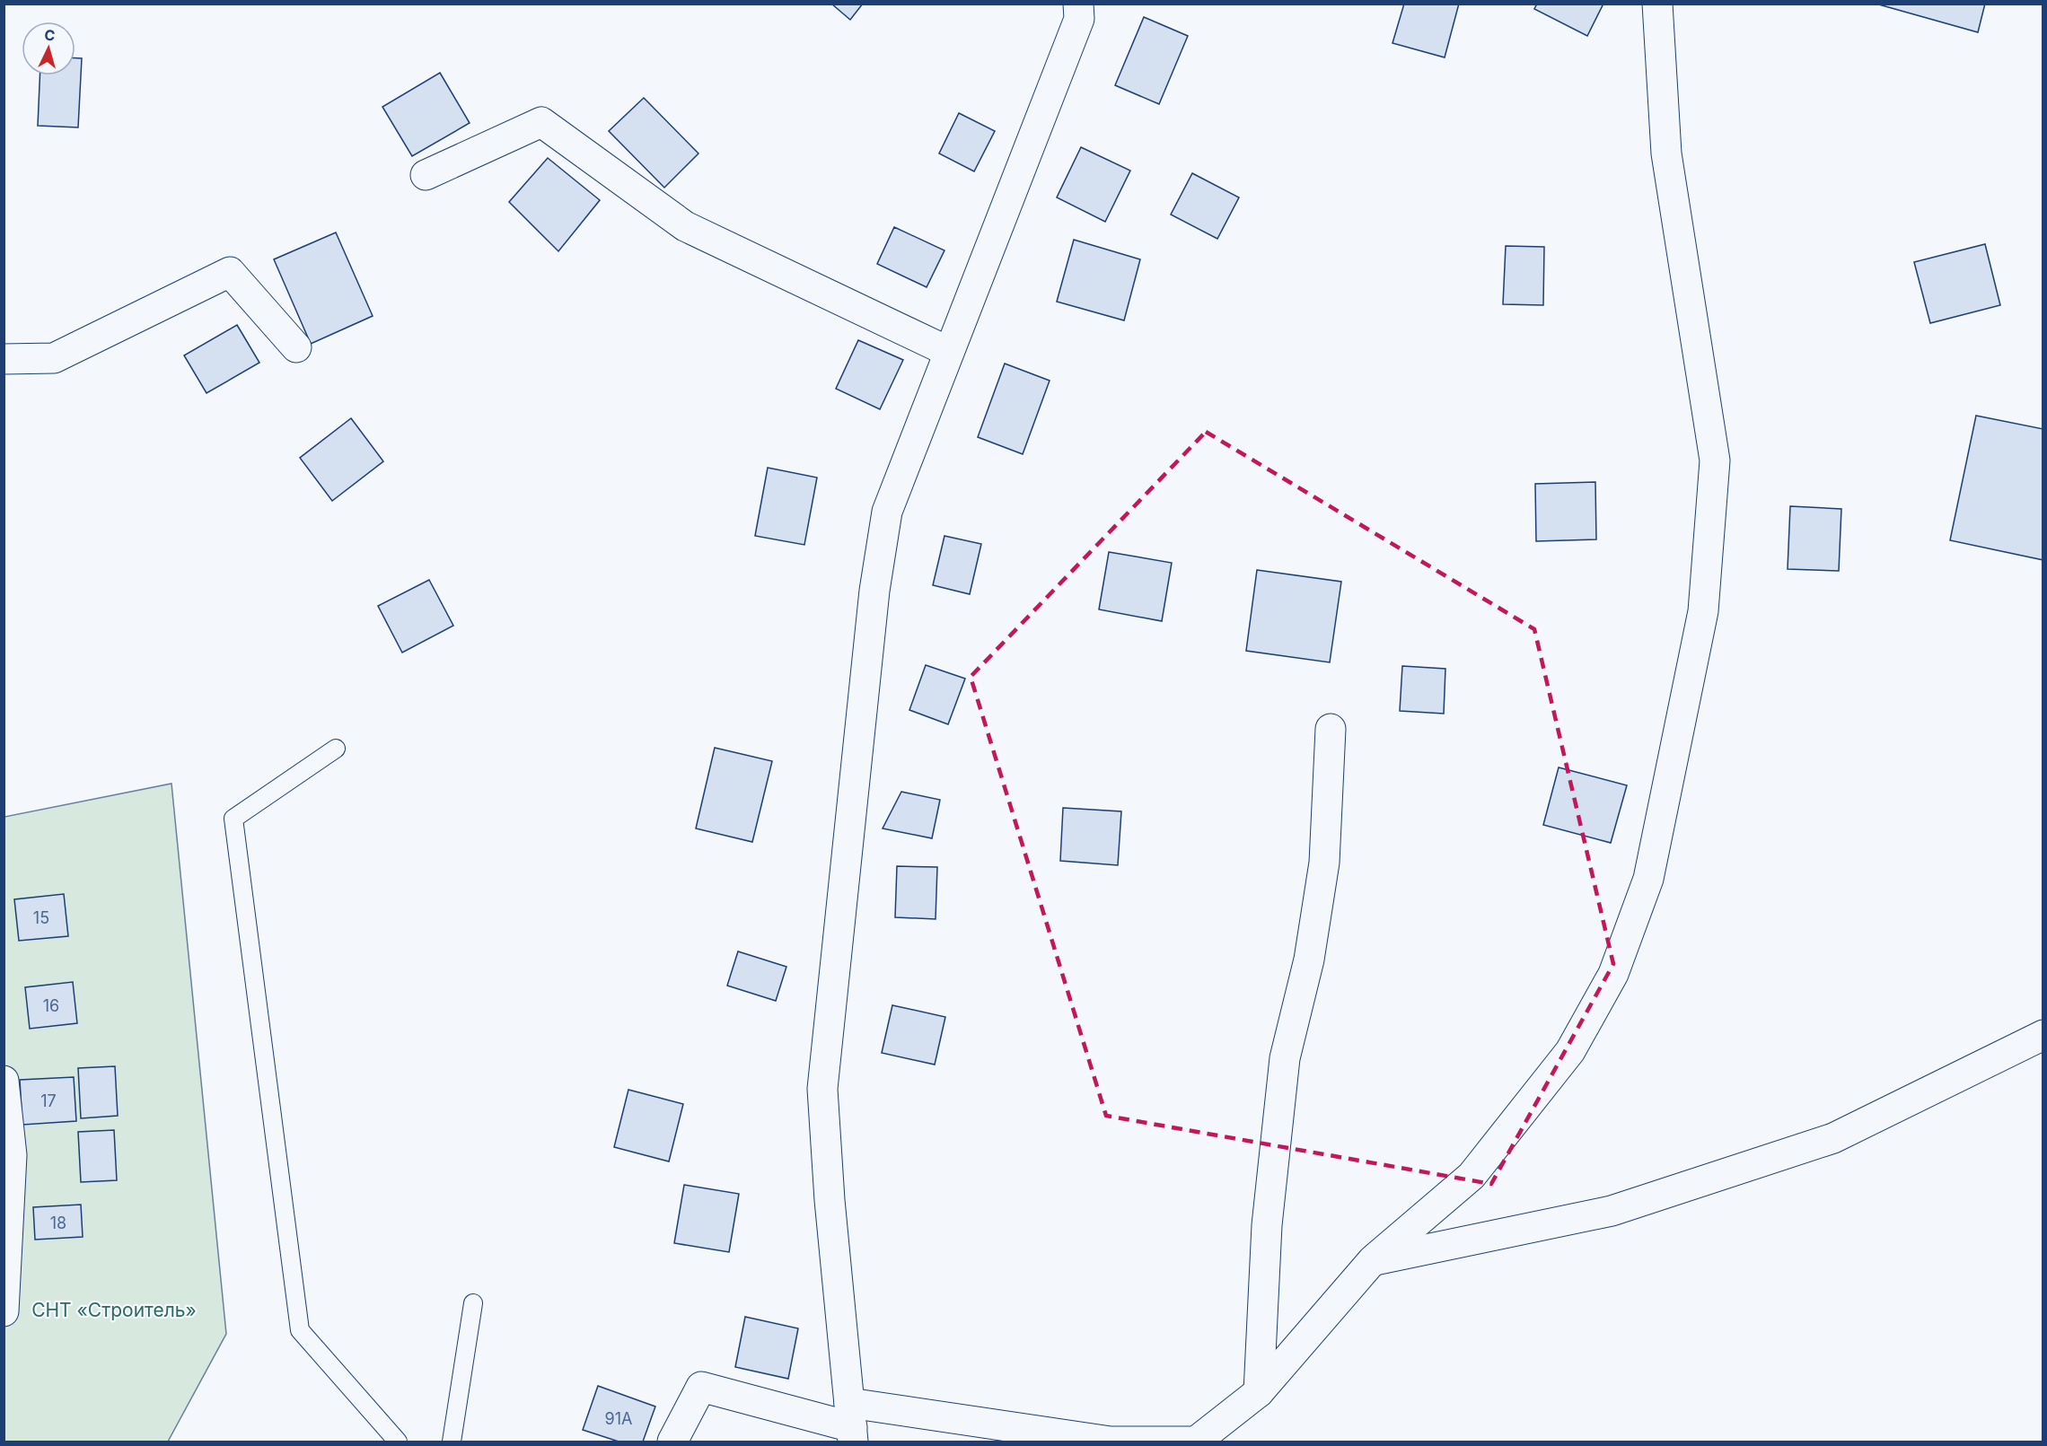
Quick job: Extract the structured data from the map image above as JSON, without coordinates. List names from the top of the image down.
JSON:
{
  "parks": ["СНТ «Строитель»"],
  "house_numbers": [
    "15",
    "16",
    "17",
    "18",
    "91А"
  ],
  "north": "top"
}
